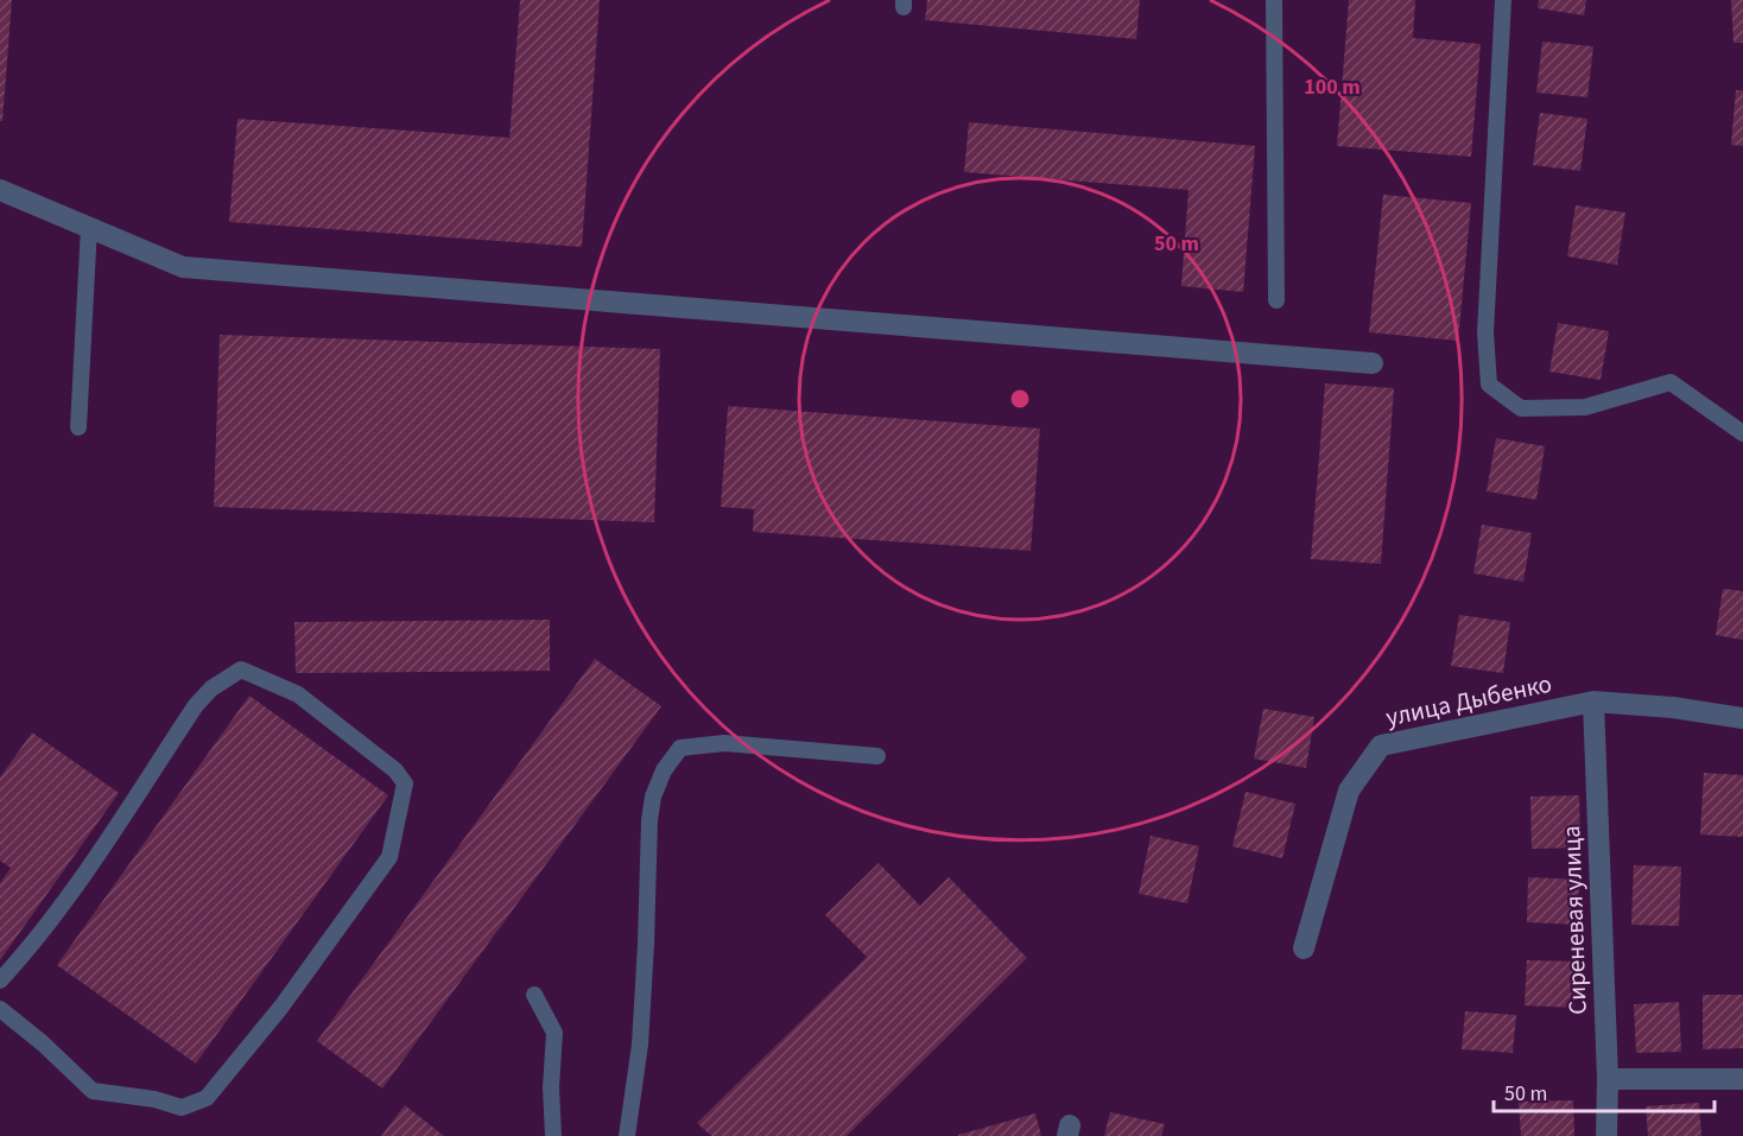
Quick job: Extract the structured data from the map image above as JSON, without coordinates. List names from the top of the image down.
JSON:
{
  "streets": {
    "street": ["улица Дыбенко", "Сиреневая улица"]
  },
  "crossings": [
    ["улица Дыбенко", "Сиреневая улица"]
  ],
  "scale_bar": "50 m",
  "rings": ["100 m", "50 m"]
}
